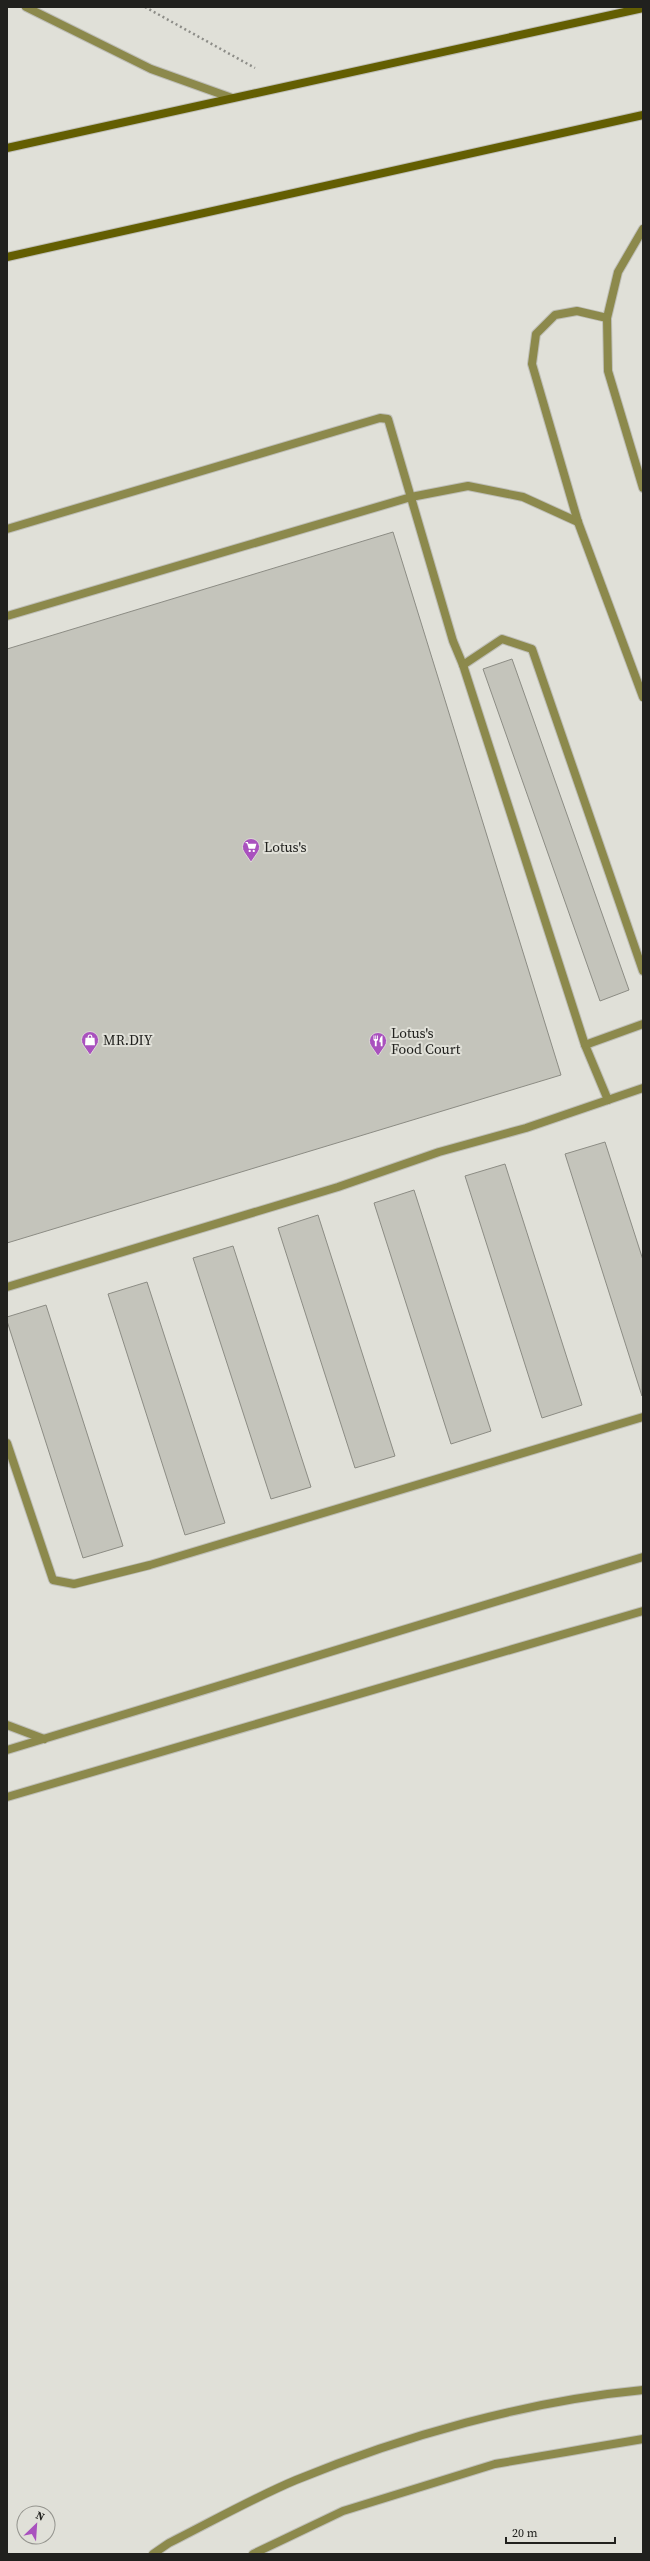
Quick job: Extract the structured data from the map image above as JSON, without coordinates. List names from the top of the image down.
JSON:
{
  "places": {
    "supermarket": ["Lotus's"],
    "shop": ["MR.DIY"],
    "restaurant": ["Lotus's Food Court"]
  },
  "scale_bar": "20 m",
  "north": "top right"
}
